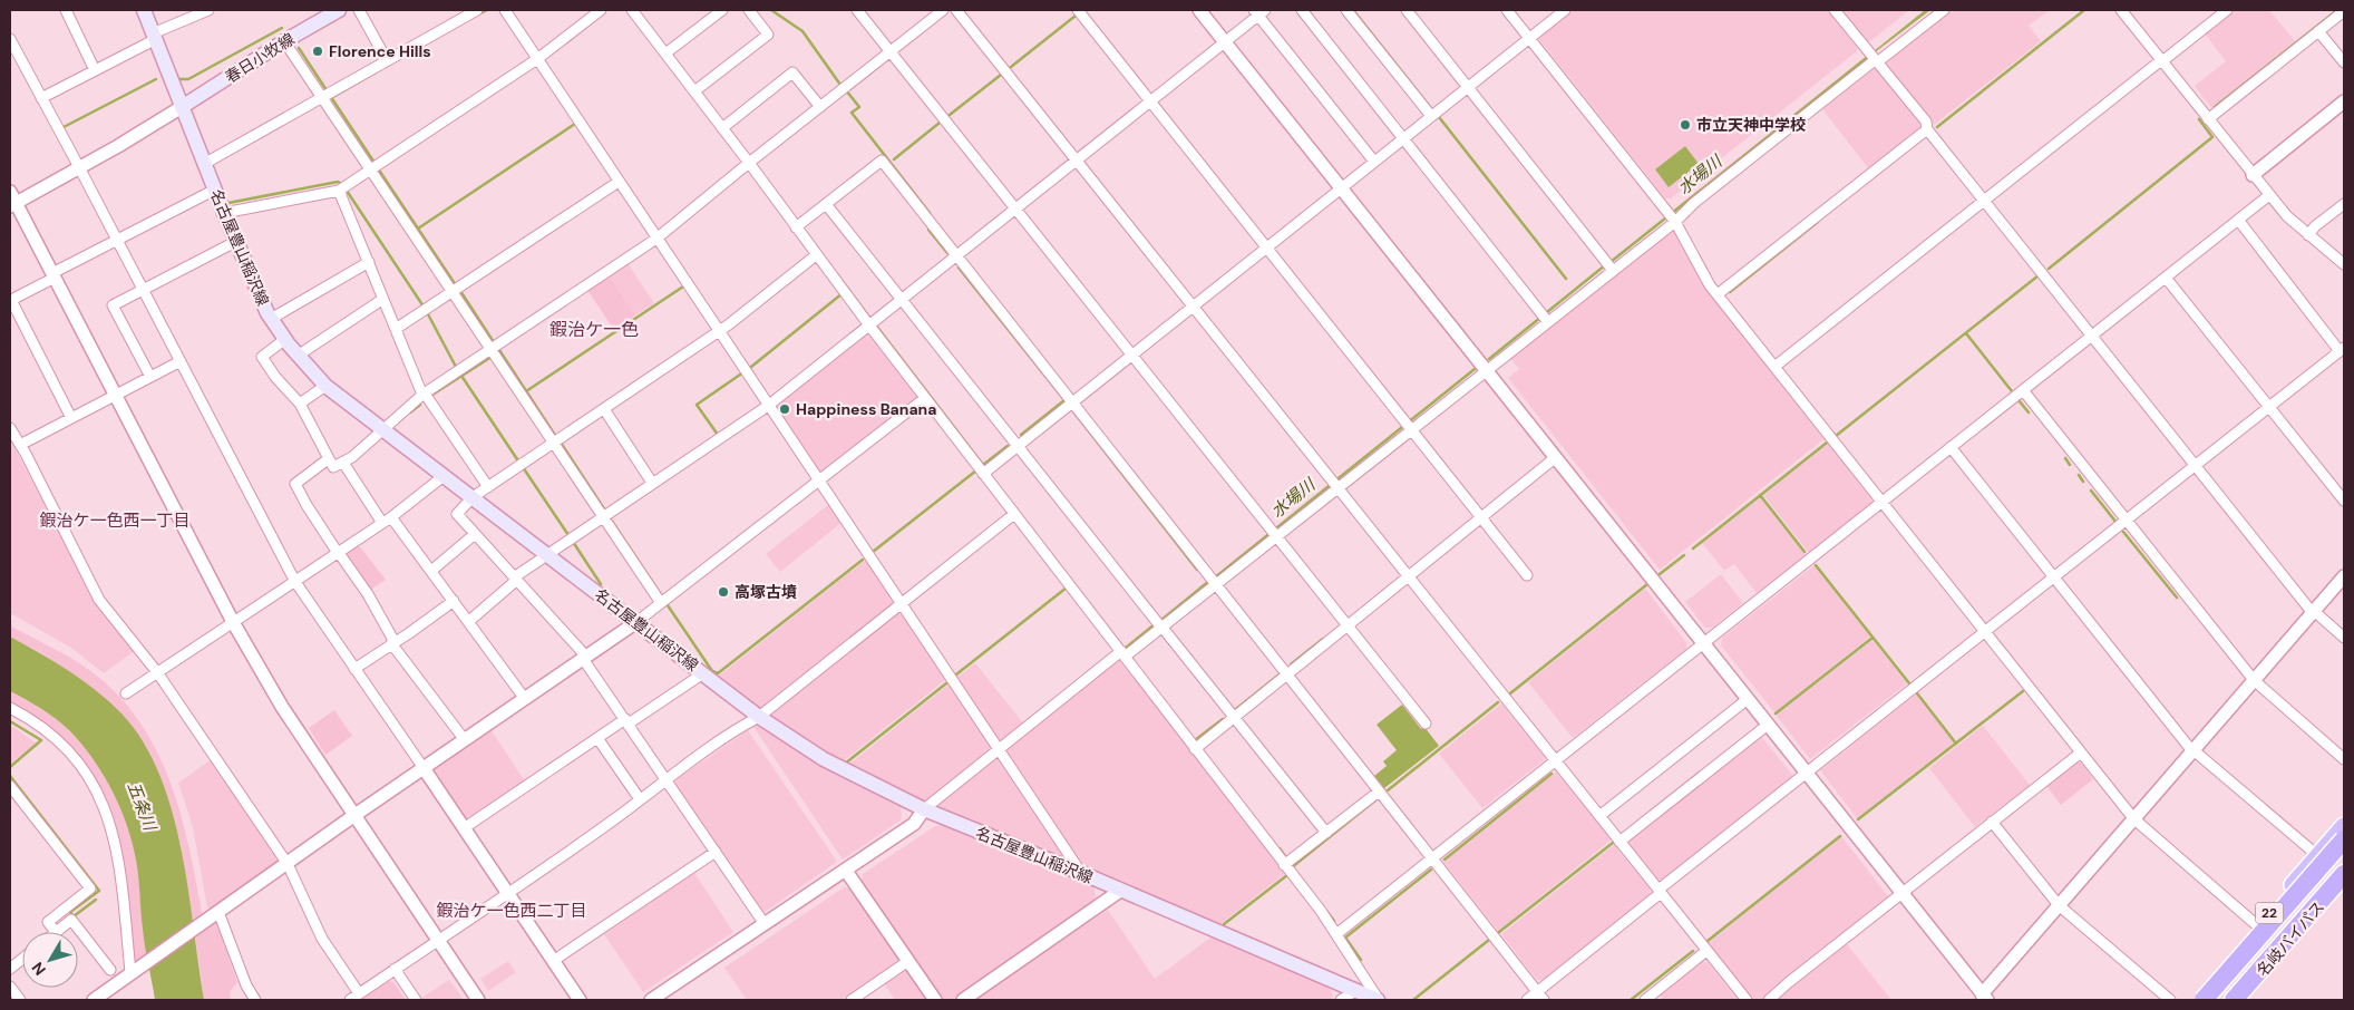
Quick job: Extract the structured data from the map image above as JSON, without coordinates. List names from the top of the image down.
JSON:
{
  "streets": {
    "highway": ["22"],
    "main road": ["春日小牧線", "名古屋豊山稲沢線"]
  },
  "crossings": [
    ["春日小牧線", "名古屋豊山稲沢線"]
  ],
  "districts": ["鍜治ケ一色", "鍜治ケ一色西一丁目", "鍜治ケ一色西二丁目"],
  "water": ["水場川", "五条川"],
  "places": [
    "Florence Hills",
    "市立天神中学校",
    "Happiness Banana",
    "高塚古墳"
  ],
  "north": "bottom left"
}
